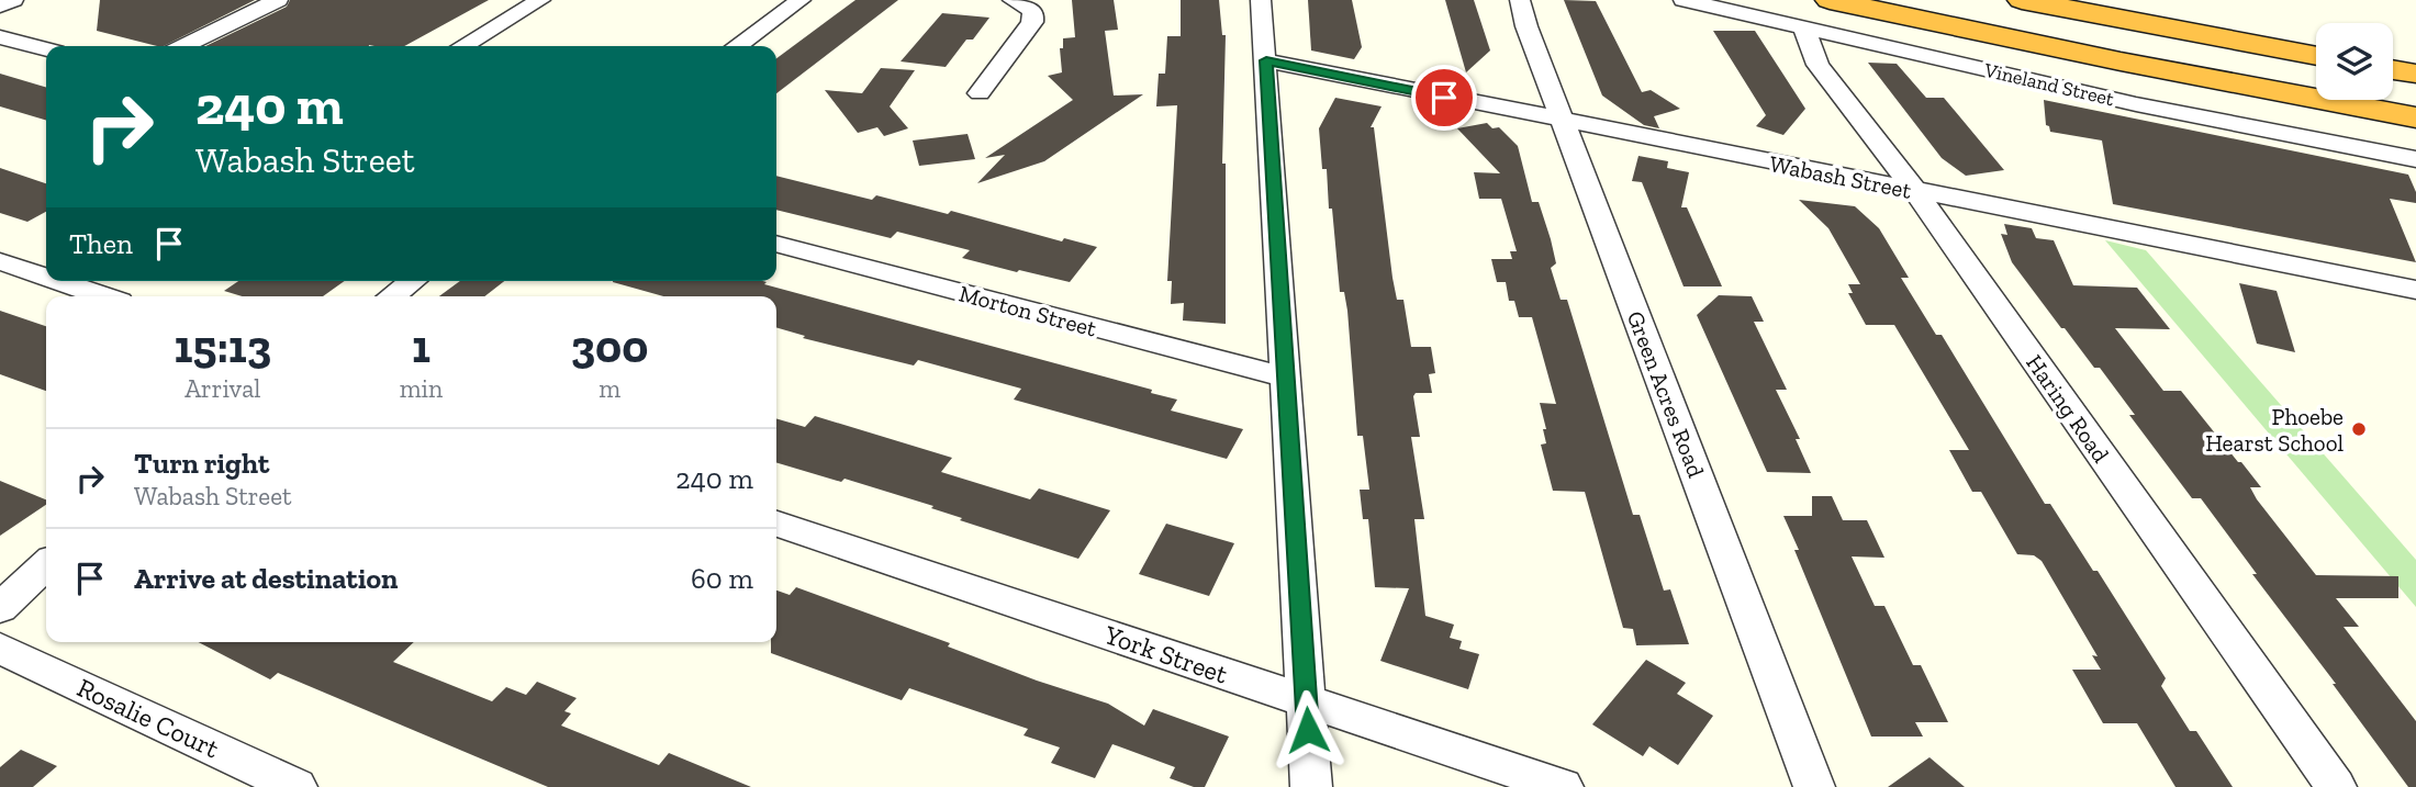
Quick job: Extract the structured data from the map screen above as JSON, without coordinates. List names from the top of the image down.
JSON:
{
  "streets": {
    "street": [
      "Vineland Street",
      "Wabash Street",
      "Morton Street",
      "Green Acres Road",
      "Haring Road",
      "York Street",
      "Rosalie Court"
    ]
  },
  "crossings": [
    ["Vineland Street", "Haring Road"],
    ["Wabash Street", "Green Acres Road"],
    ["Wabash Street", "Haring Road"]
  ],
  "places": ["Phoebe Hearst School"],
  "page": {
    "turn": ["240 m", "Wabash Street"],
    "then": "Then",
    "eta": [
      "15:13",
      "Arrival",
      "1",
      "min",
      "300",
      "m"
    ],
    "list": [
      {
        "name": "Turn right",
        "note": "Wabash Street",
        "value": "240 m"
      },
      {
        "name": "Arrive at destination",
        "value": "60 m"
      }
    ]
  }
}
